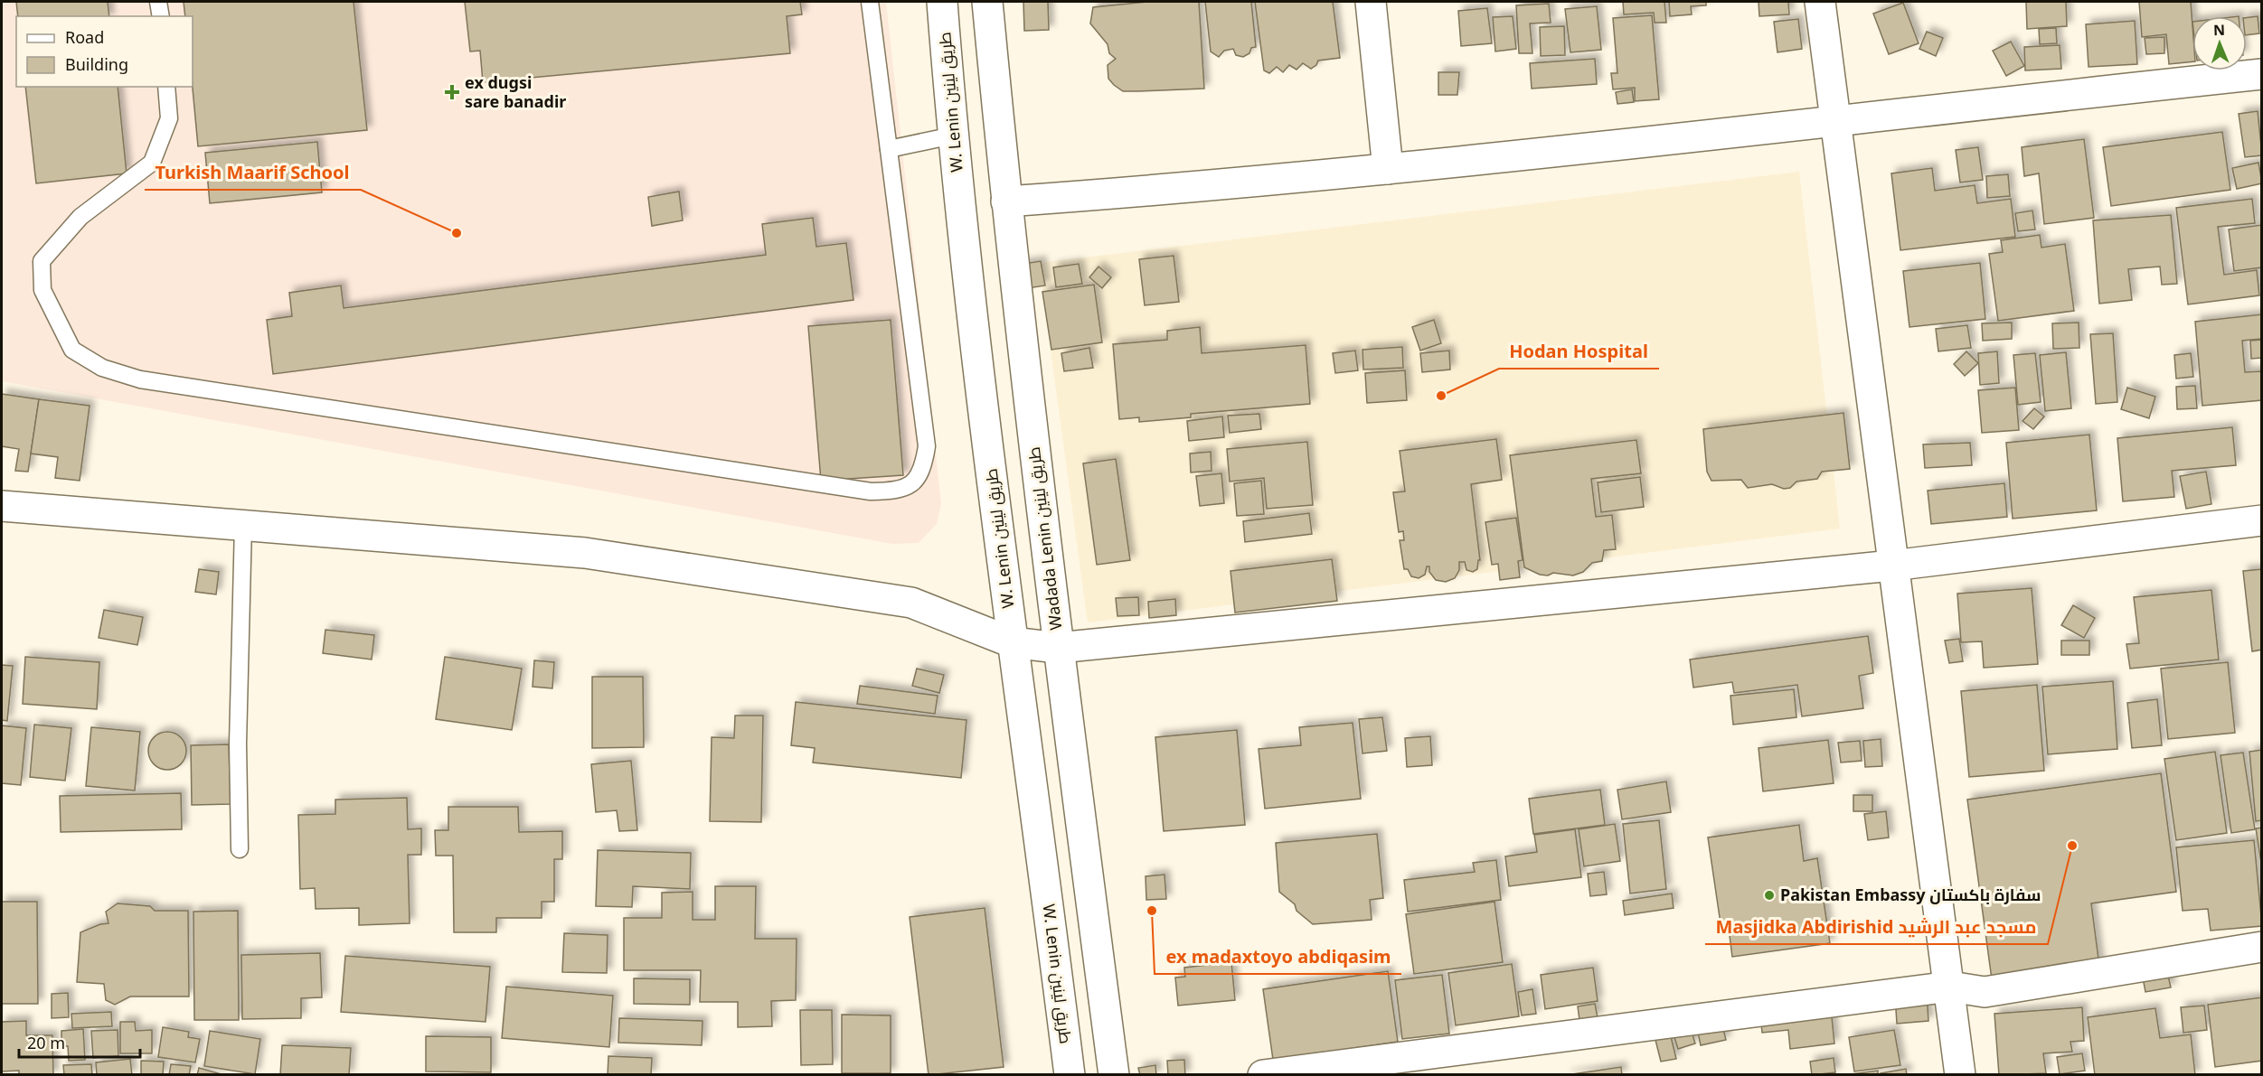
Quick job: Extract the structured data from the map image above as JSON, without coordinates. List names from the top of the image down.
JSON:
{
  "streets": {
    "street": ["W. Lenin طريق لينين", "Wadada Lenin طريق لينين"]
  },
  "places": {
    "health": ["ex dugsi sare banadir"],
    "other": [
      "Turkish Maarif School",
      "Hodan Hospital",
      "Masjidka Abdirishid مسجد عبد الرشيد",
      "Pakistan Embassy سفارة باكستان",
      "ex madaxtoyo abdiqasim"
    ]
  },
  "legend": ["Road", "Building"],
  "scale_bar": "20 m",
  "north": "top"
}
